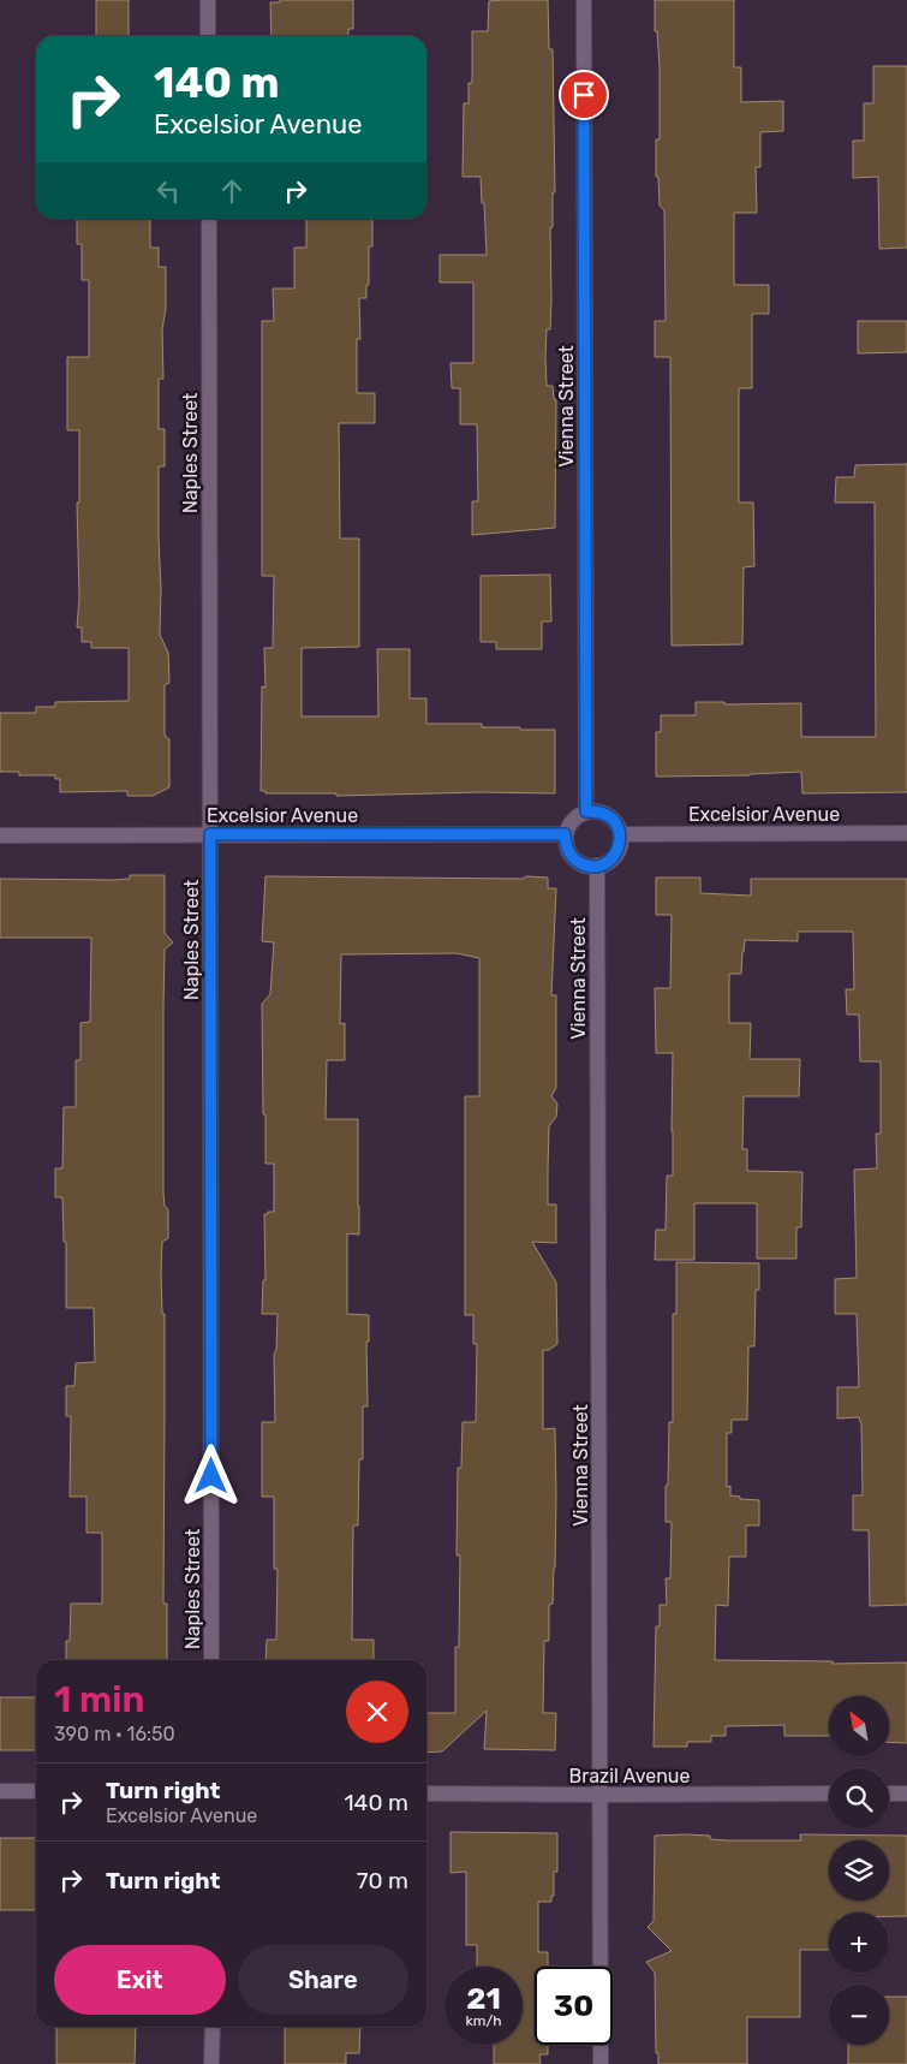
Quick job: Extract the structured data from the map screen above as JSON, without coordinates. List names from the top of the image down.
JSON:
{
  "streets": {
    "street": [
      "Vienna Street",
      "Naples Street",
      "Excelsior Avenue",
      "Brazil Avenue"
    ]
  },
  "crossings": [
    ["Vienna Street", "Excelsior Avenue"],
    ["Vienna Street", "Brazil Avenue"],
    ["Naples Street", "Excelsior Avenue"]
  ],
  "north": "top left",
  "page": {
    "turn": ["140 m", "Excelsior Avenue"],
    "heading": ["1 min", "390 m · 16:50"],
    "map_buttons": ["+", "−"],
    "list": [
      {
        "name": "Turn right",
        "note": "Excelsior Avenue",
        "value": "140 m"
      },
      {
        "name": "Turn right",
        "value": "70 m"
      }
    ],
    "buttons": ["Exit", "Share"],
    "speed": "21 km/h",
    "limit": "30"
  }
}
